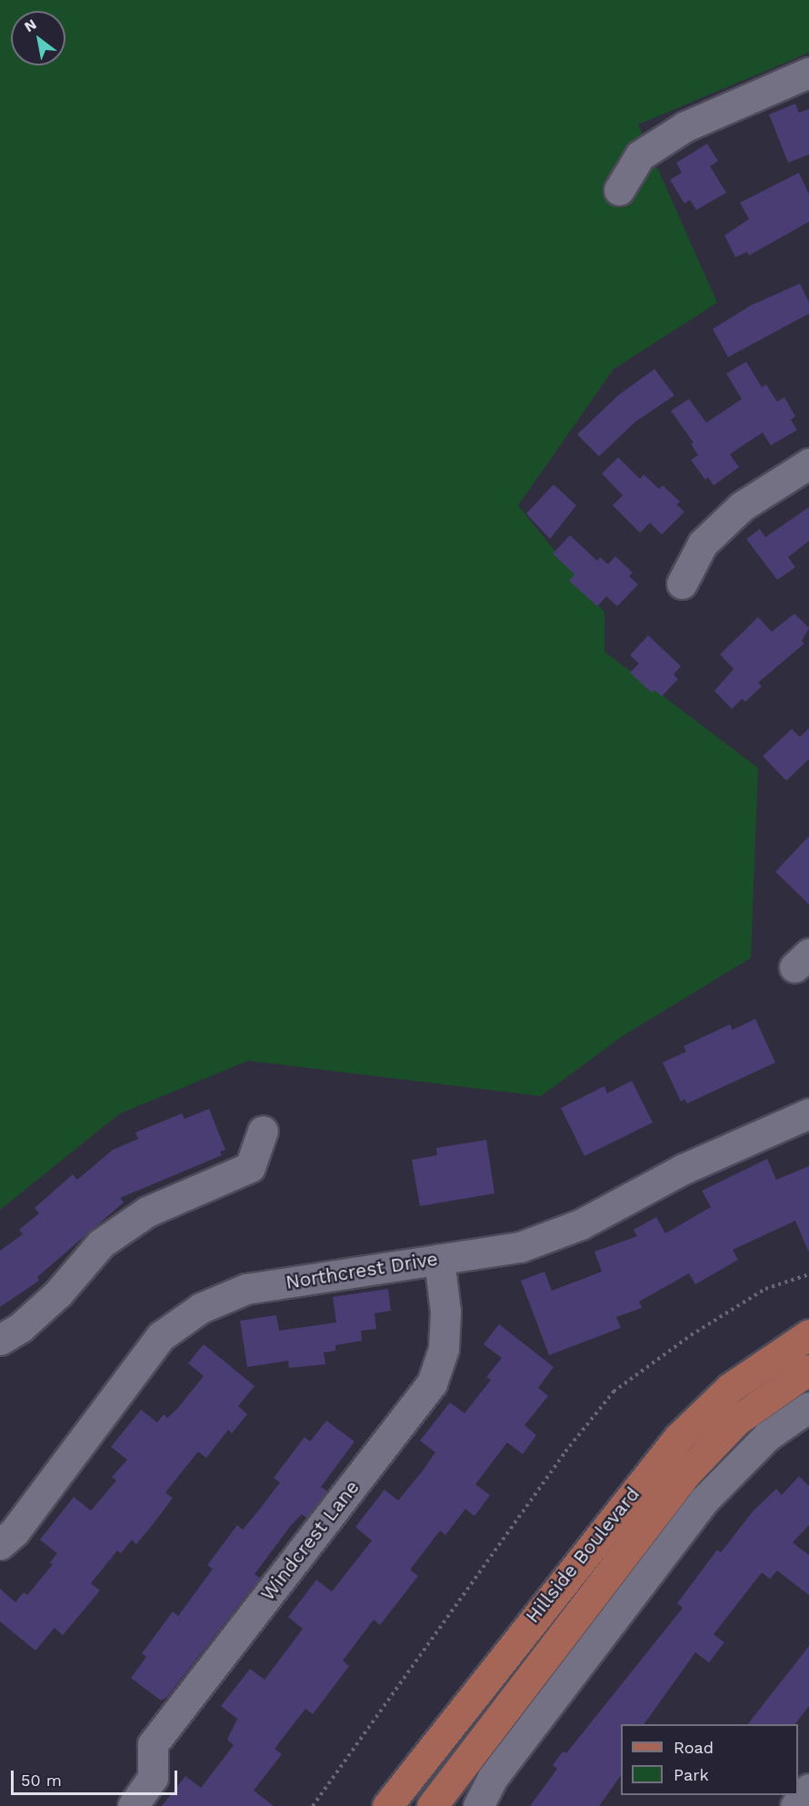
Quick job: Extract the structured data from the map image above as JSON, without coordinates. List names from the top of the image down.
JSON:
{
  "streets": {
    "main road": ["Hillside Boulevard"],
    "street": ["Northcrest Drive", "Windcrest Lane"]
  },
  "crossings": [
    ["Northcrest Drive", "Windcrest Lane"]
  ],
  "legend": ["Road", "Park"],
  "scale_bar": "50 m",
  "north": "top left"
}
